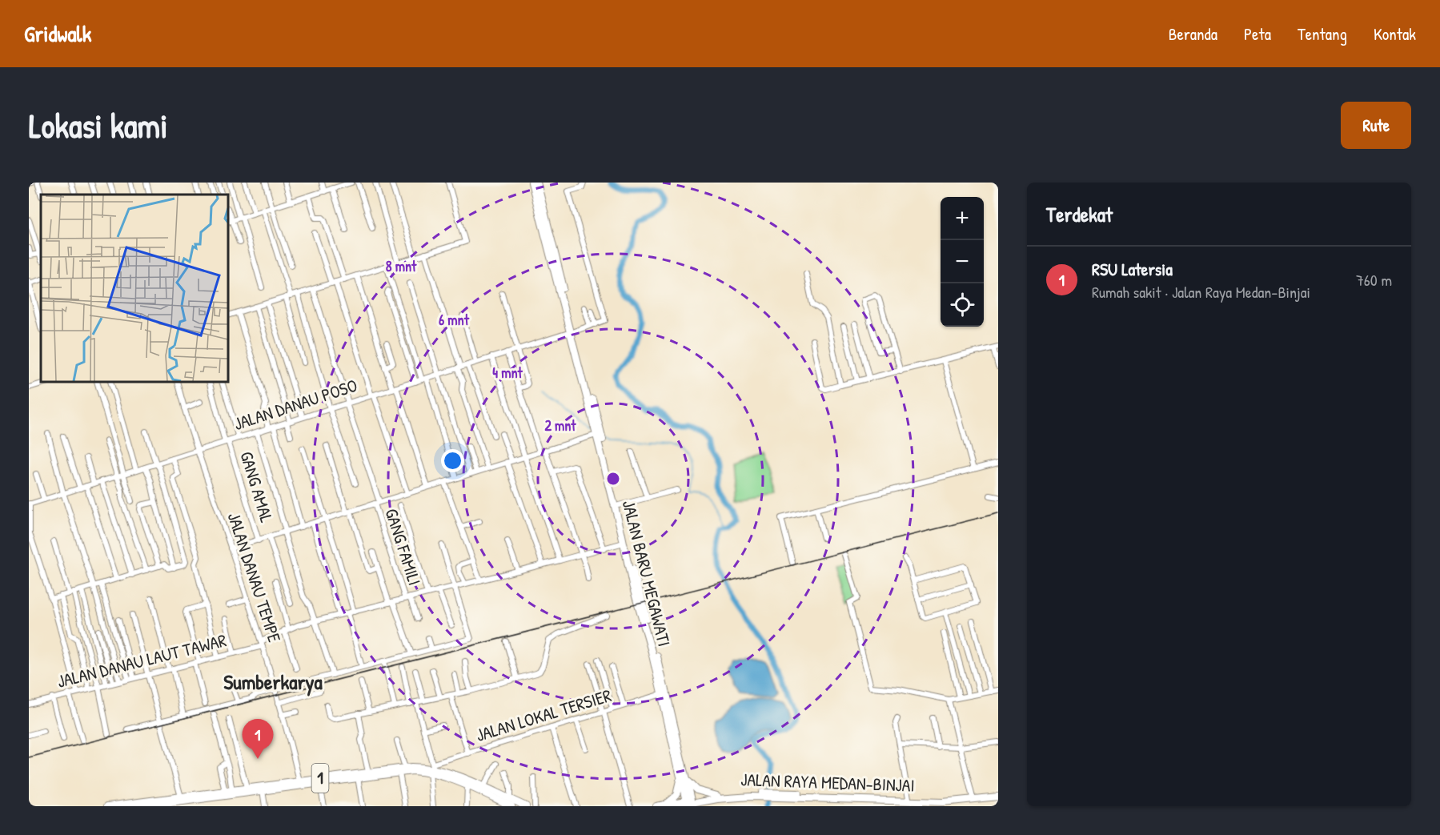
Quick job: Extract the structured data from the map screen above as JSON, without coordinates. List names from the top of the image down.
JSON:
{
  "streets": {
    "highway": ["JALAN BARU MEGAWATI", "JALAN RAYA MEDAN-BINJAI"],
    "main road": ["1"],
    "street": [
      "JALAN DANAU POSO",
      "GANG AMAL",
      "GANG FAMILI",
      "JALAN DANAU TEMPE",
      "JALAN DANAU LAUT TAWAR",
      "JALAN LOKAL TERSIER"
    ]
  },
  "crossings": [
    ["JALAN DANAU POSO", "GANG AMAL"],
    ["JALAN DANAU POSO", "GANG FAMILI"],
    ["JALAN DANAU POSO", "JALAN BARU MEGAWATI"],
    ["JALAN DANAU POSO", "JALAN DANAU TEMPE"],
    ["GANG FAMILI", "JALAN DANAU LAUT TAWAR"],
    ["JALAN BARU MEGAWATI", "JALAN DANAU LAUT TAWAR"],
    ["JALAN BARU MEGAWATI", "JALAN LOKAL TERSIER"],
    ["JALAN BARU MEGAWATI", "JALAN RAYA MEDAN-BINJAI"],
    ["JALAN DANAU TEMPE", "JALAN DANAU LAUT TAWAR"],
    ["JALAN DANAU TEMPE", "1"],
    ["JALAN LOKAL TERSIER", "1"]
  ],
  "districts": ["Sumberkarya"],
  "page": {
    "header": "Gridwalk",
    "nav": [
      "Beranda",
      "Peta",
      "Tentang",
      "Kontak"
    ],
    "buttons": "Rute",
    "title": "Lokasi kami",
    "heading": "Terdekat",
    "map_buttons": ["+", "−"],
    "list": [
      {
        "mark": "1",
        "name": "RSU Latersia",
        "note": "Rumah sakit · Jalan Raya Medan-Binjai",
        "value": "760 m"
      }
    ],
    "pins": "1"
  },
  "rings": [
    "8 mnt",
    "6 mnt",
    "4 mnt",
    "2 mnt"
  ]
}
